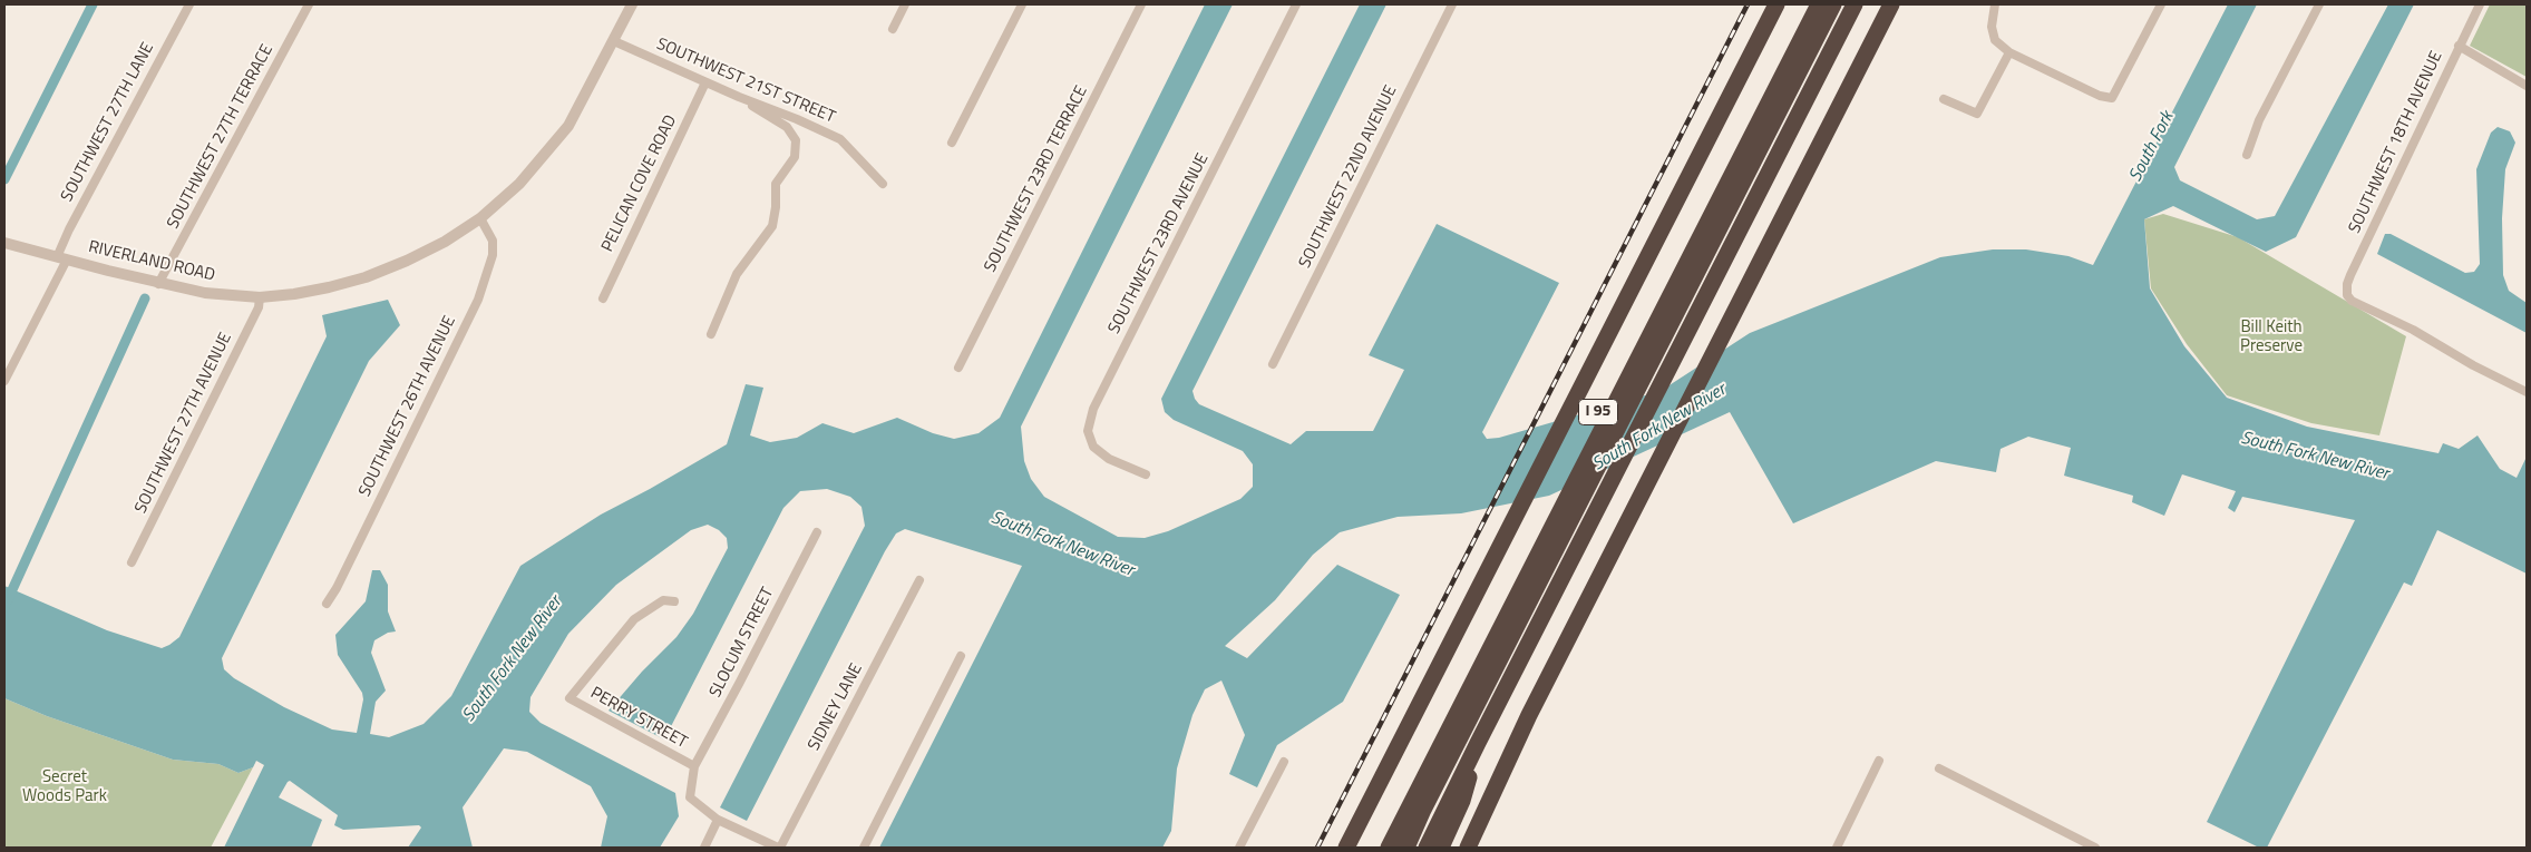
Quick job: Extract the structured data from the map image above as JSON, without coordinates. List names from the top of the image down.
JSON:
{
  "streets": {
    "highway": ["I 95"],
    "street": [
      "SOUTHWEST 21ST STREET",
      "SOUTHWEST 27TH LANE",
      "SOUTHWEST 27TH TERRACE",
      "SOUTHWEST 18TH AVENUE",
      "SOUTHWEST 22ND AVENUE",
      "SOUTHWEST 23RD TERRACE",
      "PELICAN COVE ROAD",
      "SOUTHWEST 23RD AVENUE",
      "RIVERLAND ROAD",
      "SOUTHWEST 26TH AVENUE",
      "SOUTHWEST 27TH AVENUE",
      "SLOCUM STREET",
      "SIDNEY LANE",
      "PERRY STREET"
    ]
  },
  "crossings": [
    ["SOUTHWEST 21ST STREET", "PELICAN COVE ROAD"],
    ["SOUTHWEST 21ST STREET", "RIVERLAND ROAD"],
    ["SOUTHWEST 27TH LANE", "RIVERLAND ROAD"],
    ["SOUTHWEST 27TH TERRACE", "RIVERLAND ROAD"],
    ["RIVERLAND ROAD", "SOUTHWEST 26TH AVENUE"],
    ["RIVERLAND ROAD", "SOUTHWEST 27TH AVENUE"],
    ["SLOCUM STREET", "PERRY STREET"],
    ["SIDNEY LANE", "PERRY STREET"]
  ],
  "water": ["South Fork", "South Fork New River"],
  "parks": ["Bill Keith Preserve", "Secret Woods Park"]
}
